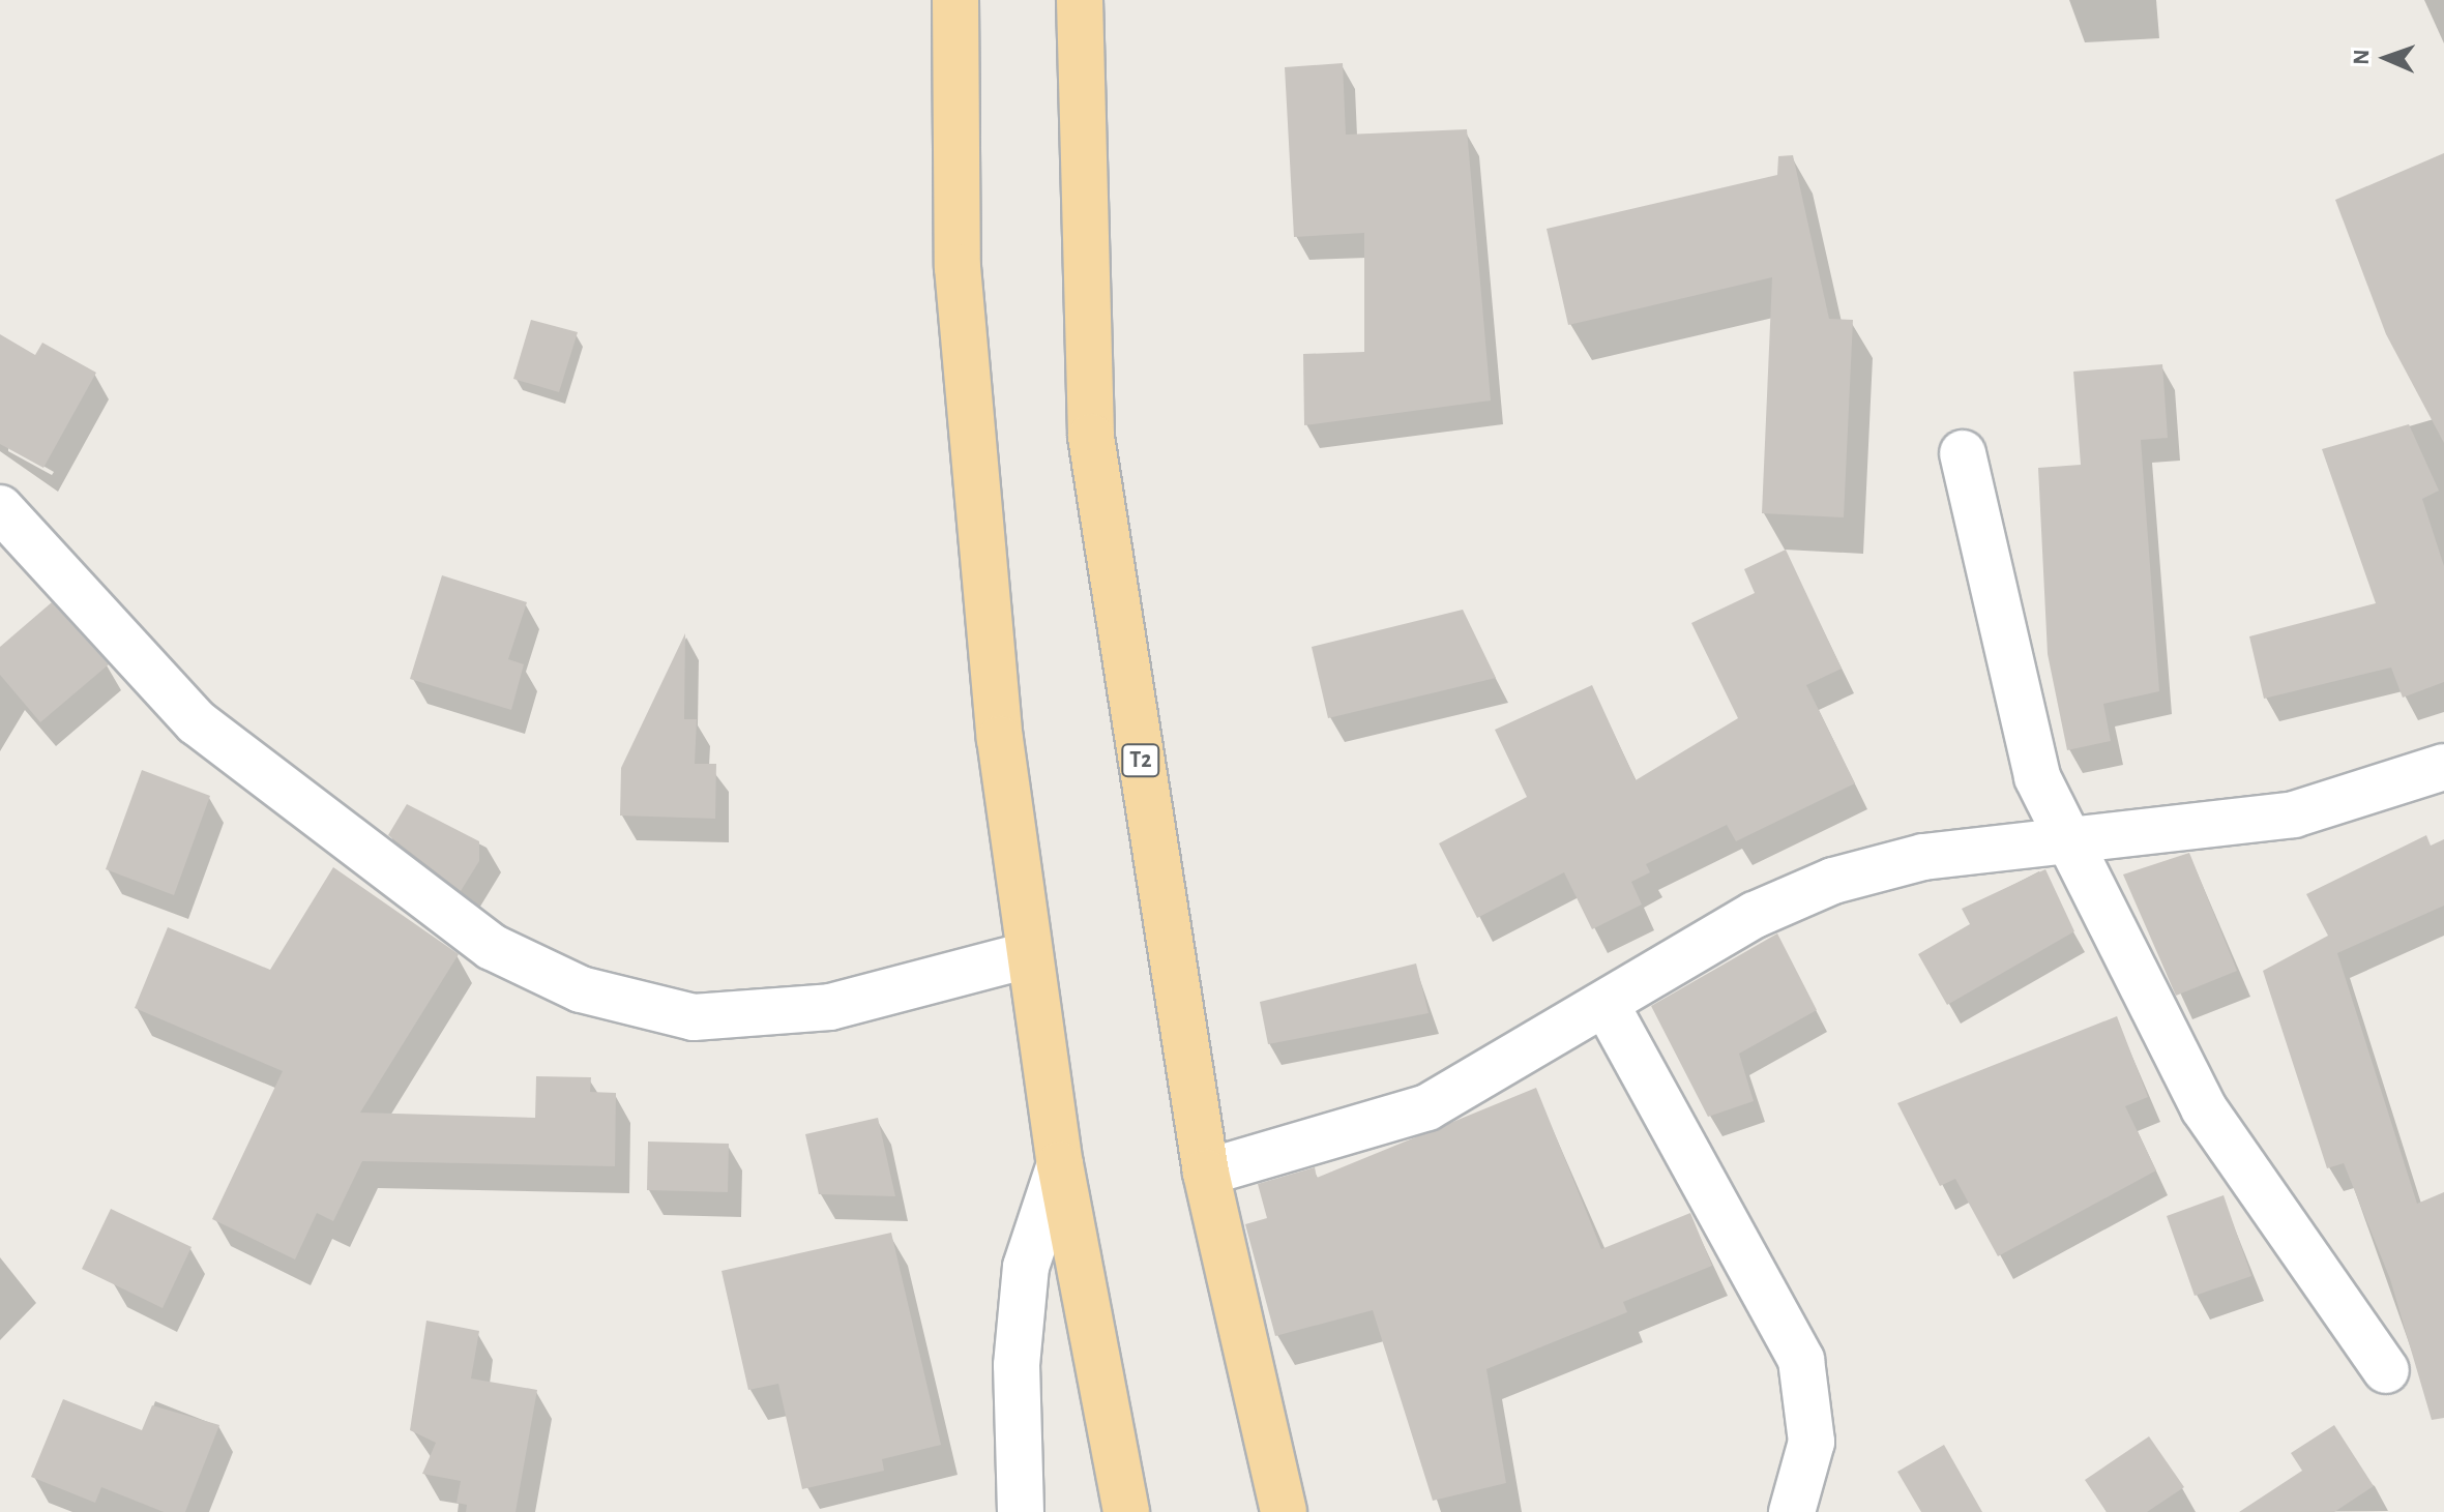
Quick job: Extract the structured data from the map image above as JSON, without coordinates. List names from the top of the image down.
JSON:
{
  "streets": {
    "highway": ["T2"]
  },
  "north": "left"
}
